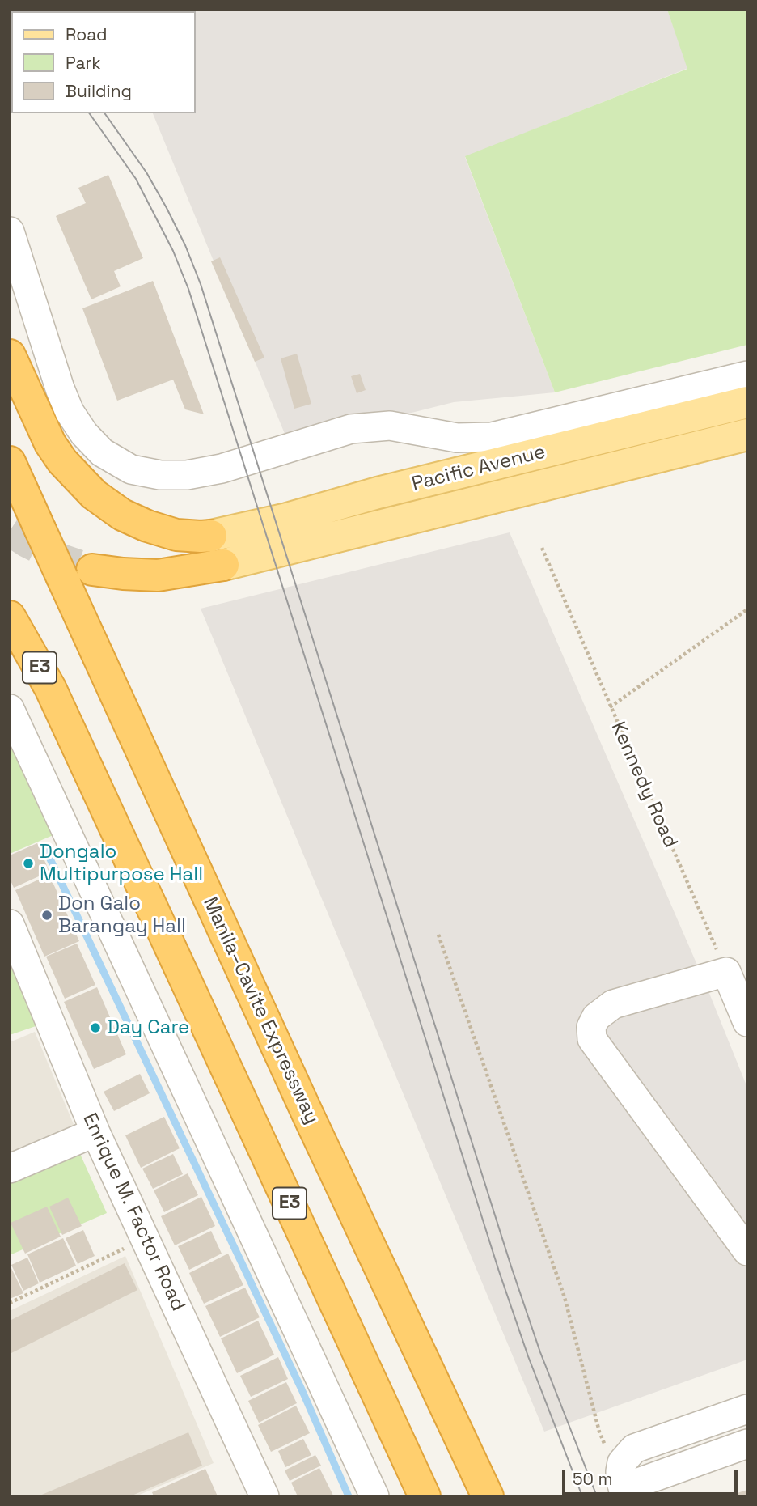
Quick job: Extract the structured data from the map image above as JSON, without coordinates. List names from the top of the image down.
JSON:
{
  "streets": {
    "highway": ["E3", "Manila–Cavite Expressway"],
    "main road": ["Pacific Avenue"],
    "street": ["Enrique M. Factor Road"],
    "path": ["Kennedy Road"]
  },
  "places": ["Dongalo Multipurpose Hall", "Don Galo Barangay Hall", "Day Care"],
  "legend": ["Road", "Park", "Building"],
  "scale_bar": "50 m"
}
